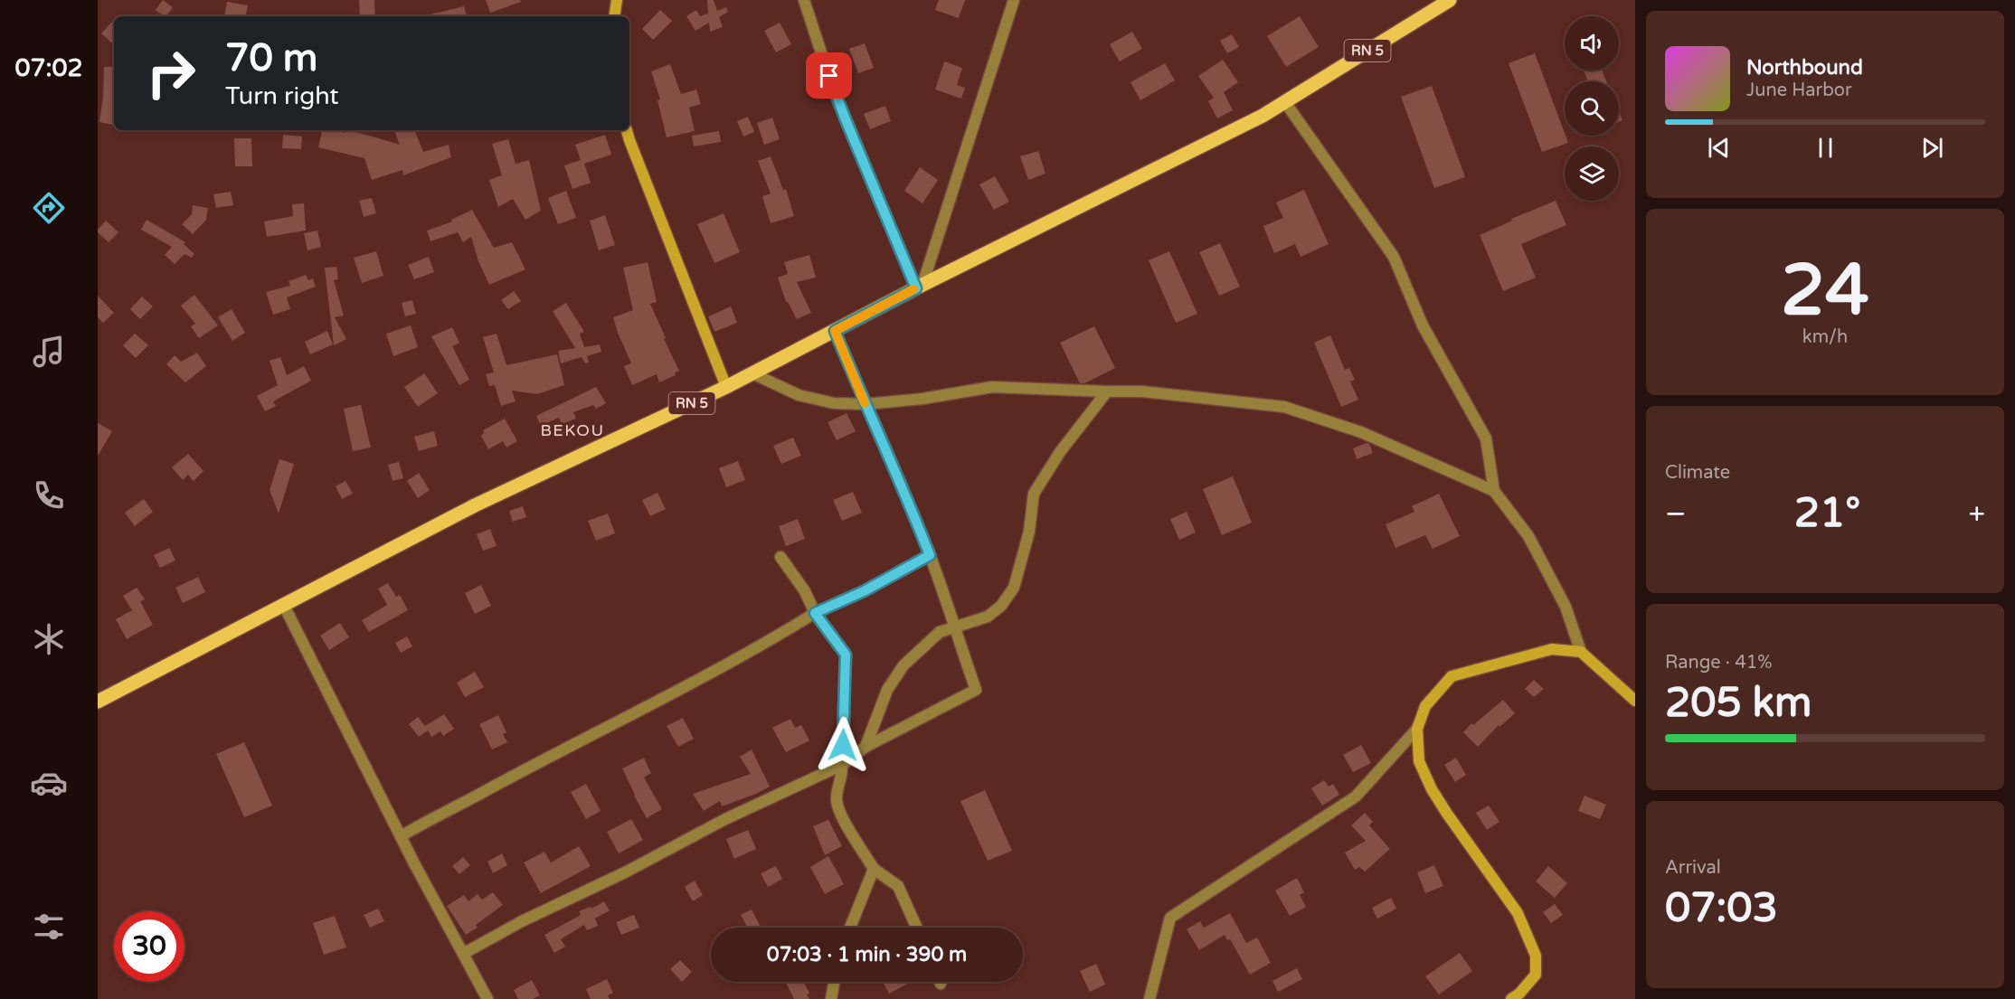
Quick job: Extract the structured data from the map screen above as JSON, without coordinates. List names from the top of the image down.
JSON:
{
  "streets": {
    "main road": ["RN 5"]
  },
  "districts": ["BEKOU"],
  "page": {
    "tabs": "07:02",
    "turn": ["70 m", "Turn right"],
    "song": ["Northbound", "June Harbor"],
    "tile": [
      ["24", "km/h"],
      "Climate",
      ["Range · 41%", "205 km"],
      ["Arrival", "07:03"]
    ],
    "heat": ["−", "21°", "+"],
    "limit": "30",
    "trip": "07:03 · 1 min · 390 m"
  }
}
